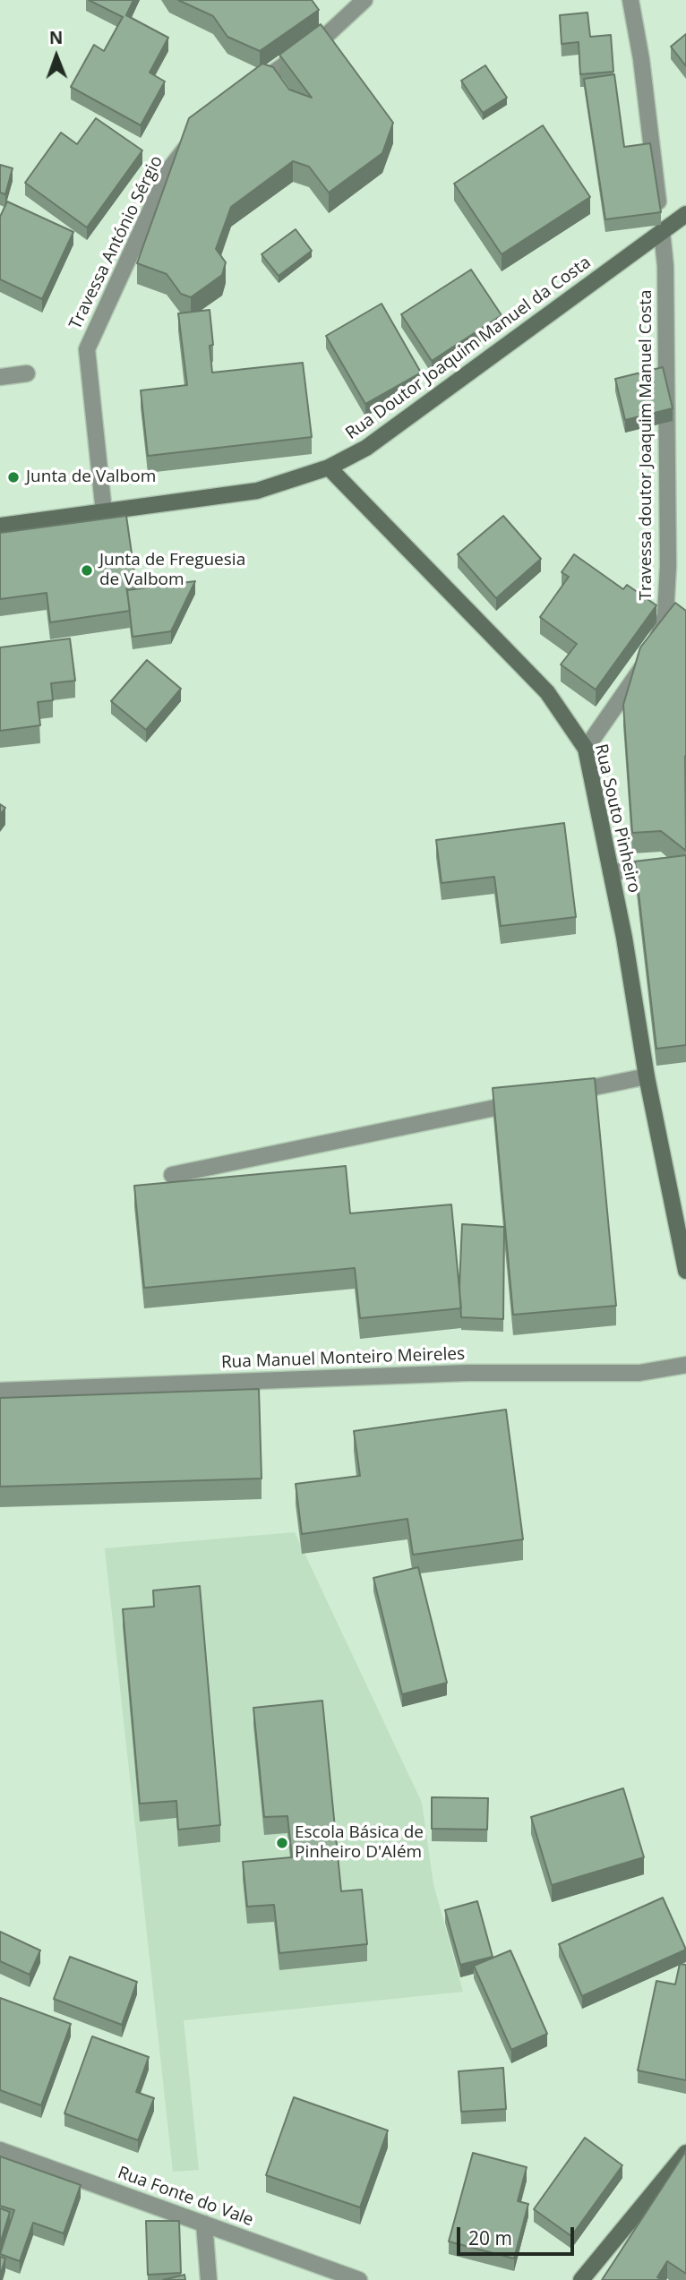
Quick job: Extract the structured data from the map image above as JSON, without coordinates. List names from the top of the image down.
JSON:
{
  "streets": {
    "street": [
      "Travessa António Sérgio",
      "Rua Doutor Joaquim Manuel da Costa",
      "Travessa doutor Joaquim Manuel Costa",
      "Rua Souto Pinheiro",
      "Rua Manuel Monteiro Meireles",
      "Rua Fonte do Vale"
    ]
  },
  "crossings": [
    ["Travessa António Sérgio", "Rua Doutor Joaquim Manuel da Costa"],
    ["Rua Doutor Joaquim Manuel da Costa", "Travessa doutor Joaquim Manuel Costa"],
    ["Rua Doutor Joaquim Manuel da Costa", "Rua Souto Pinheiro"],
    ["Travessa doutor Joaquim Manuel Costa", "Rua Souto Pinheiro"]
  ],
  "places": ["Junta de Valbom", "Junta de Freguesia de Valbom", "Escola Básica de Pinheiro D'Além"],
  "scale_bar": "20 m",
  "north": "top"
}
